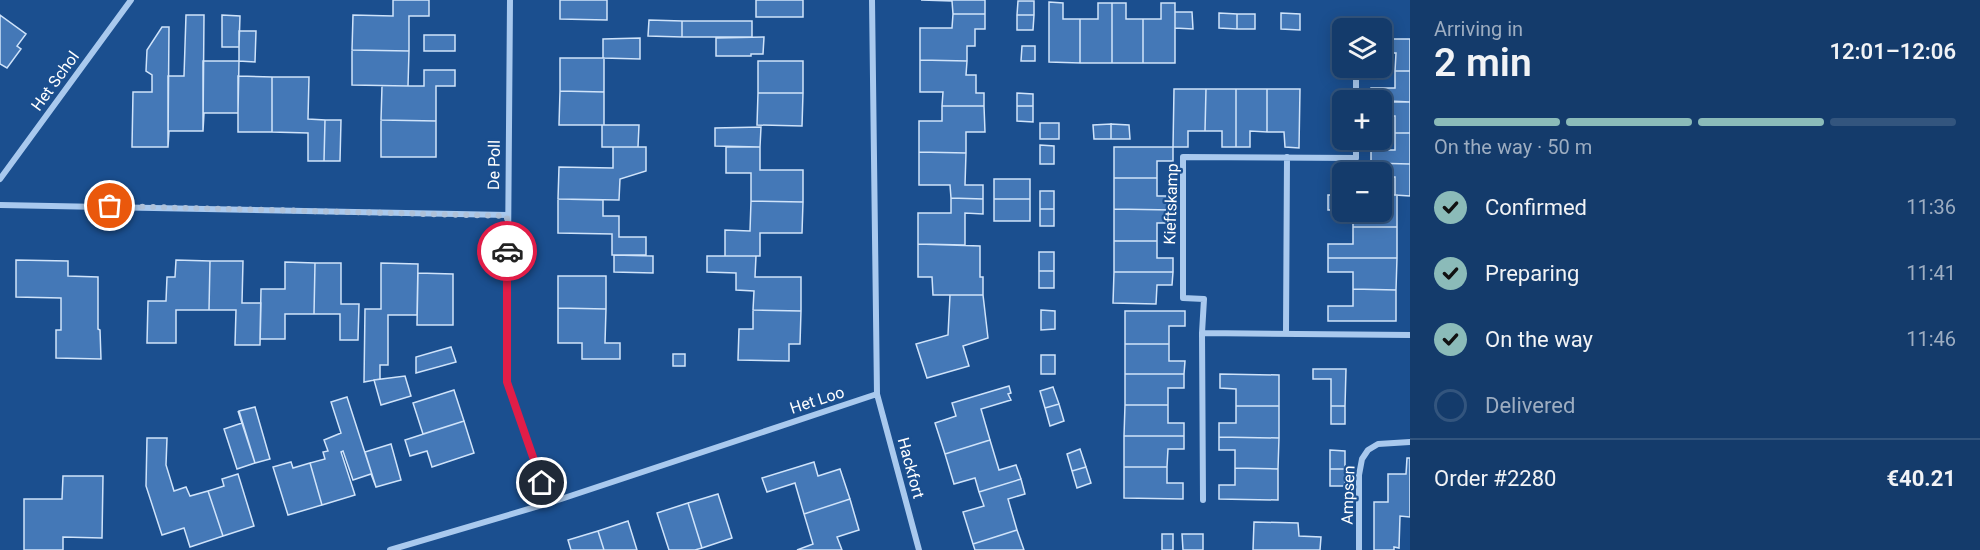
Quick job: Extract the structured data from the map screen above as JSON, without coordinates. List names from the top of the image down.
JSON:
{
  "streets": {
    "street": [
      "Het Schol",
      "De Poll",
      "Kieftskamp",
      "Het Loo",
      "Hackfort",
      "Ampsen"
    ]
  },
  "crossings": [
    ["De Poll", "Het Loo"],
    ["Het Loo", "Hackfort"]
  ],
  "page": {
    "heading": ["2 min", "Arriving in", "12:01–12:06"],
    "panel": ["Order #2280", "€40.21"],
    "map_buttons": ["+", "−"],
    "bar": "On the way · 50 m",
    "list": [
      ["Confirmed", "11:36"],
      ["Preparing", "11:41"],
      ["On the way", "11:46"],
      "Delivered"
    ]
  }
}
